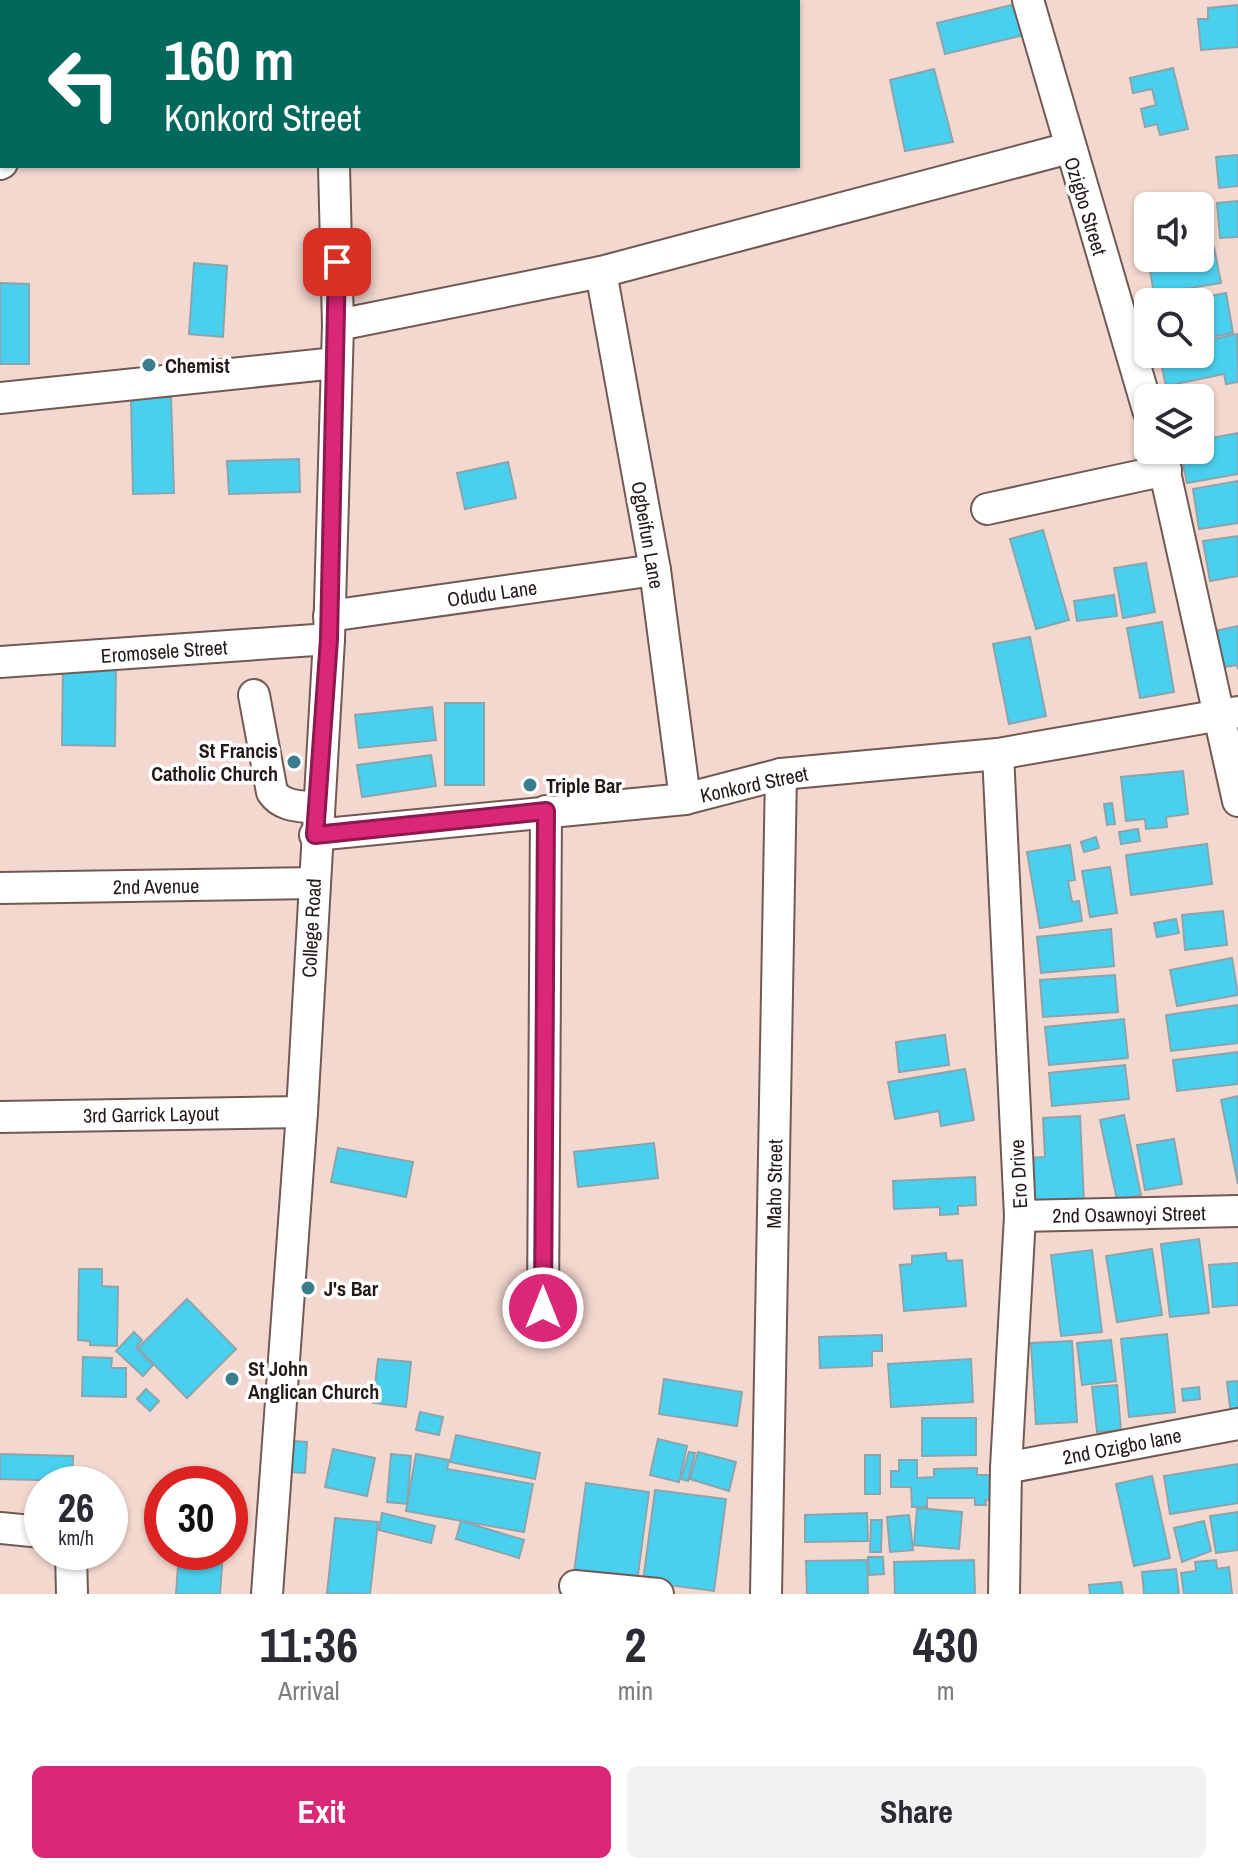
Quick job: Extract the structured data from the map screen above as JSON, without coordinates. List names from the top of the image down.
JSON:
{
  "streets": {
    "street": [
      "Ozigbo Street",
      "Ogbeifun Lane",
      "Odudu Lane",
      "Eromosele Street",
      "Konkord Street",
      "2nd Avenue",
      "College Road",
      "3rd Garrick Layout",
      "Ero Drive",
      "Maho Street",
      "2nd Osawnoyi Street",
      "2nd Ozigbo lane"
    ]
  },
  "crossings": [
    ["Ogbeifun Lane", "Odudu Lane"],
    ["Ogbeifun Lane", "Konkord Street"],
    ["Odudu Lane", "Eromosele Street"],
    ["Odudu Lane", "College Road"],
    ["Eromosele Street", "College Road"],
    ["Konkord Street", "College Road"],
    ["Konkord Street", "Ero Drive"],
    ["Konkord Street", "Maho Street"],
    ["2nd Avenue", "College Road"],
    ["College Road", "3rd Garrick Layout"],
    ["Ero Drive", "2nd Osawnoyi Street"],
    ["Ero Drive", "2nd Ozigbo lane"]
  ],
  "places": [
    "Chemist",
    "St Francis Catholic Church",
    "Triple Bar",
    "J's Bar",
    "St John Anglican Church"
  ],
  "page": {
    "turn": ["160 m", "Konkord Street"],
    "speed": "26 km/h",
    "limit": "30",
    "eta": [
      "11:36",
      "Arrival",
      "2",
      "min",
      "430",
      "m"
    ],
    "buttons": ["Exit", "Share"]
  }
}
